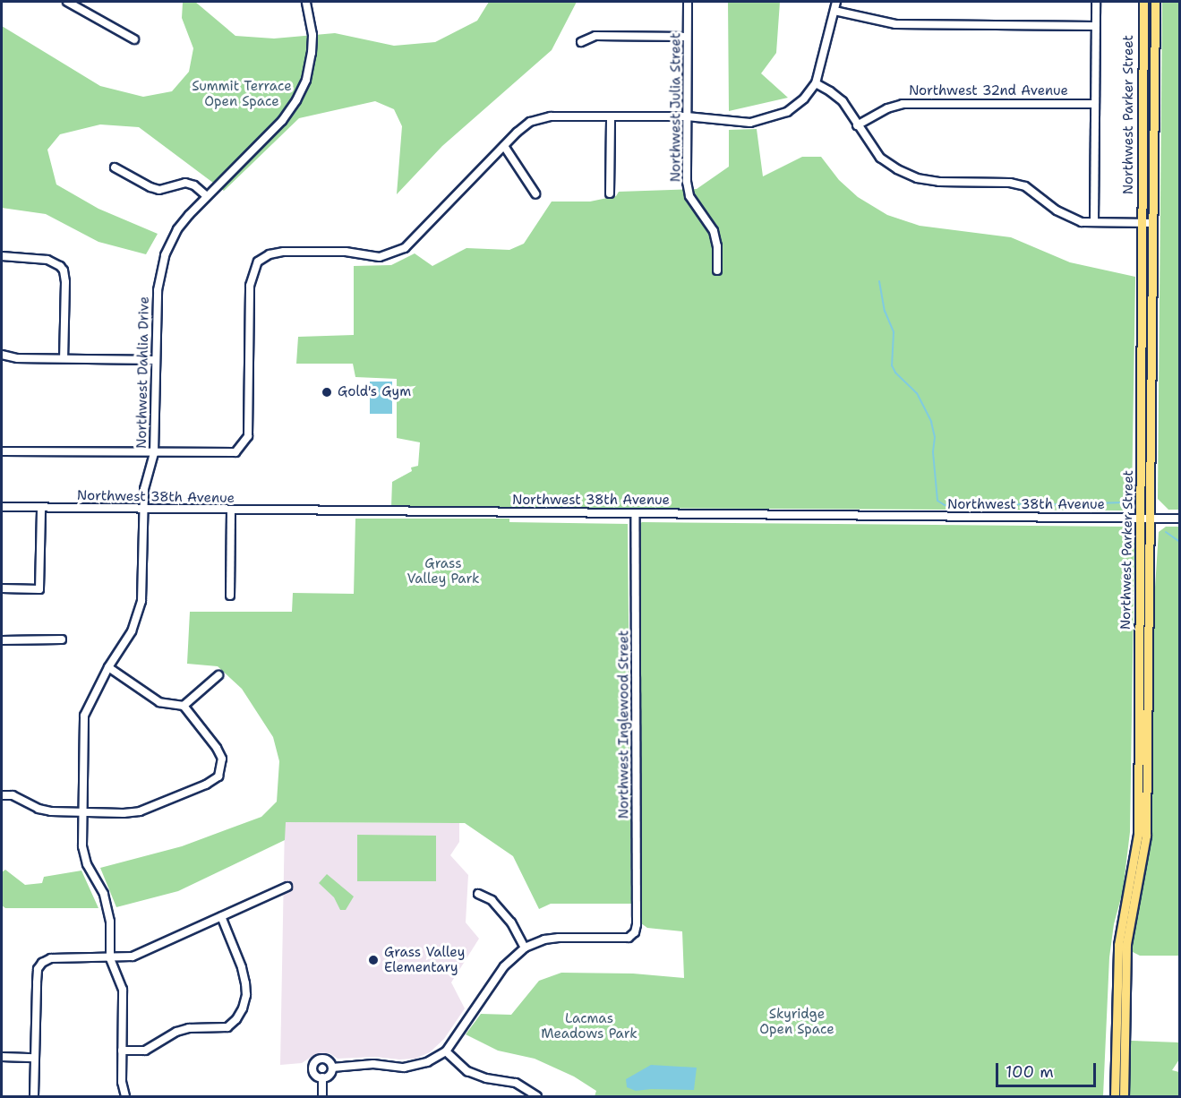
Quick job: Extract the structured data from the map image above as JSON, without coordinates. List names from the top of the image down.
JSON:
{
  "streets": {
    "main road": ["Northwest Parker Street"],
    "street": [
      "Northwest 32nd Avenue",
      "Northwest Julia Street",
      "Northwest Dahlia Drive",
      "Northwest 38th Avenue",
      "Northwest Inglewood Street"
    ]
  },
  "crossings": [
    ["Northwest Parker Street", "Northwest 38th Avenue"],
    ["Northwest Dahlia Drive", "Northwest 38th Avenue"],
    ["Northwest 38th Avenue", "Northwest Inglewood Street"]
  ],
  "parks": [
    "Summit Terrace Open Space",
    "Grass Valley Park",
    "Skyridge Open Space",
    "Lacmas Meadows Park"
  ],
  "places": ["Gold's Gym", "Grass Valley Elementary"],
  "scale_bar": "100 m"
}
